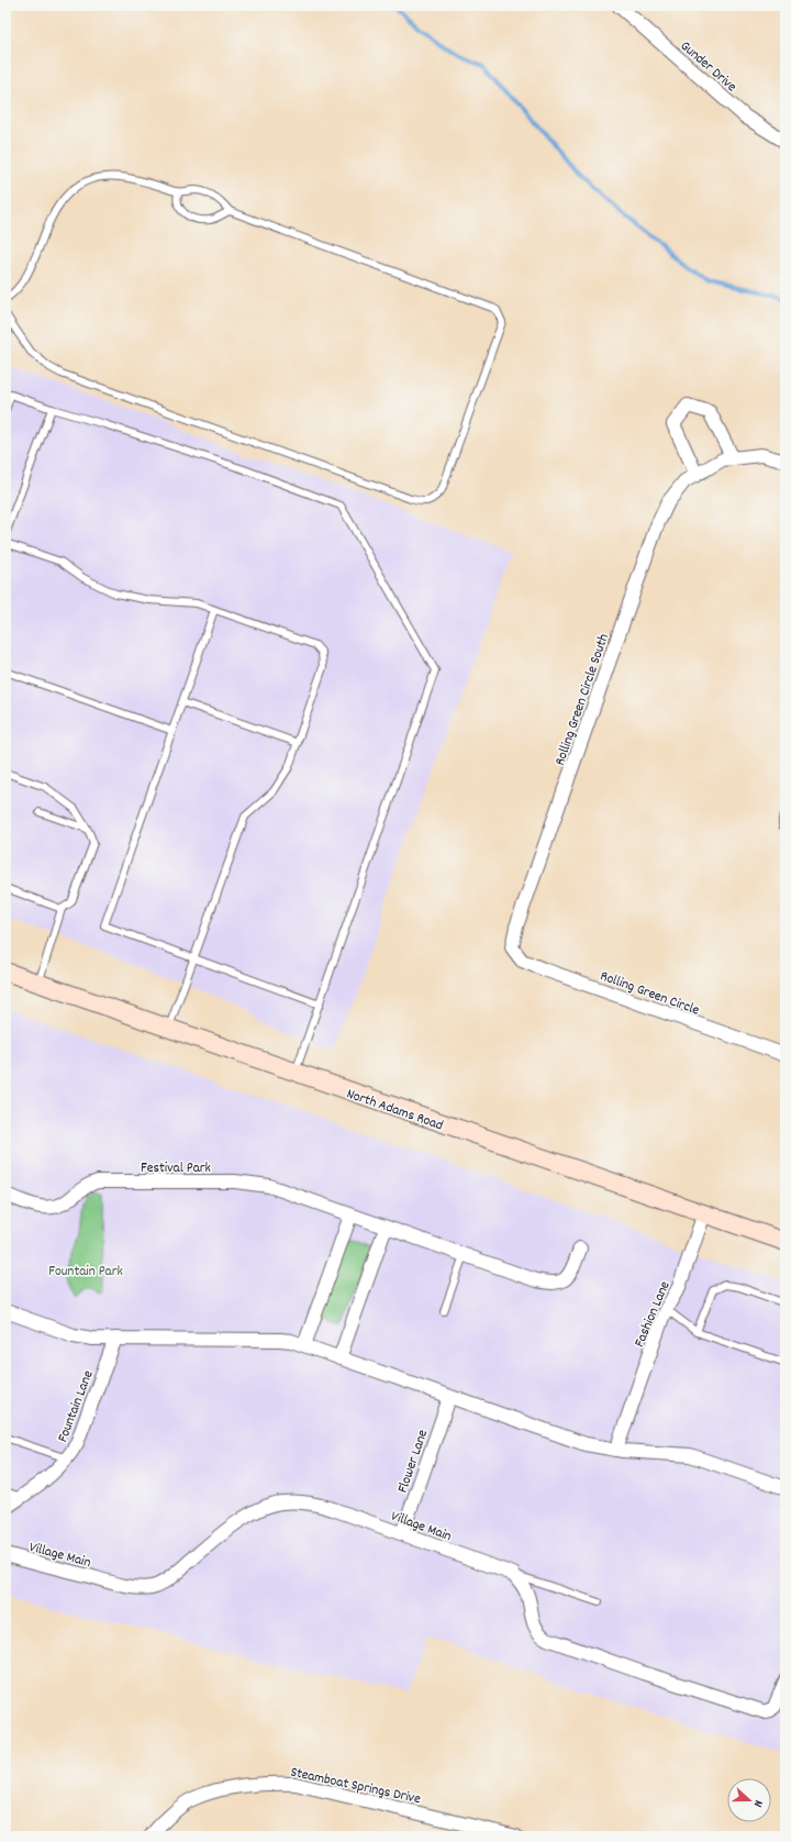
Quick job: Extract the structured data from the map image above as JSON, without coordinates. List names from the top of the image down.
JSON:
{
  "streets": {
    "street": [
      "Gunder Drive",
      "Rolling Green Circle South",
      "Rolling Green Circle",
      "North Adams Road",
      "Festival Park",
      "Fashion Lane",
      "Fountain Lane",
      "Flower Lane",
      "Village Main",
      "Steamboat Springs Drive"
    ]
  },
  "crossings": [
    ["Rolling Green Circle South", "Rolling Green Circle"],
    ["North Adams Road", "Fashion Lane"],
    ["Flower Lane", "Village Main"]
  ],
  "parks": ["Fountain Park"],
  "north": "right"
}
